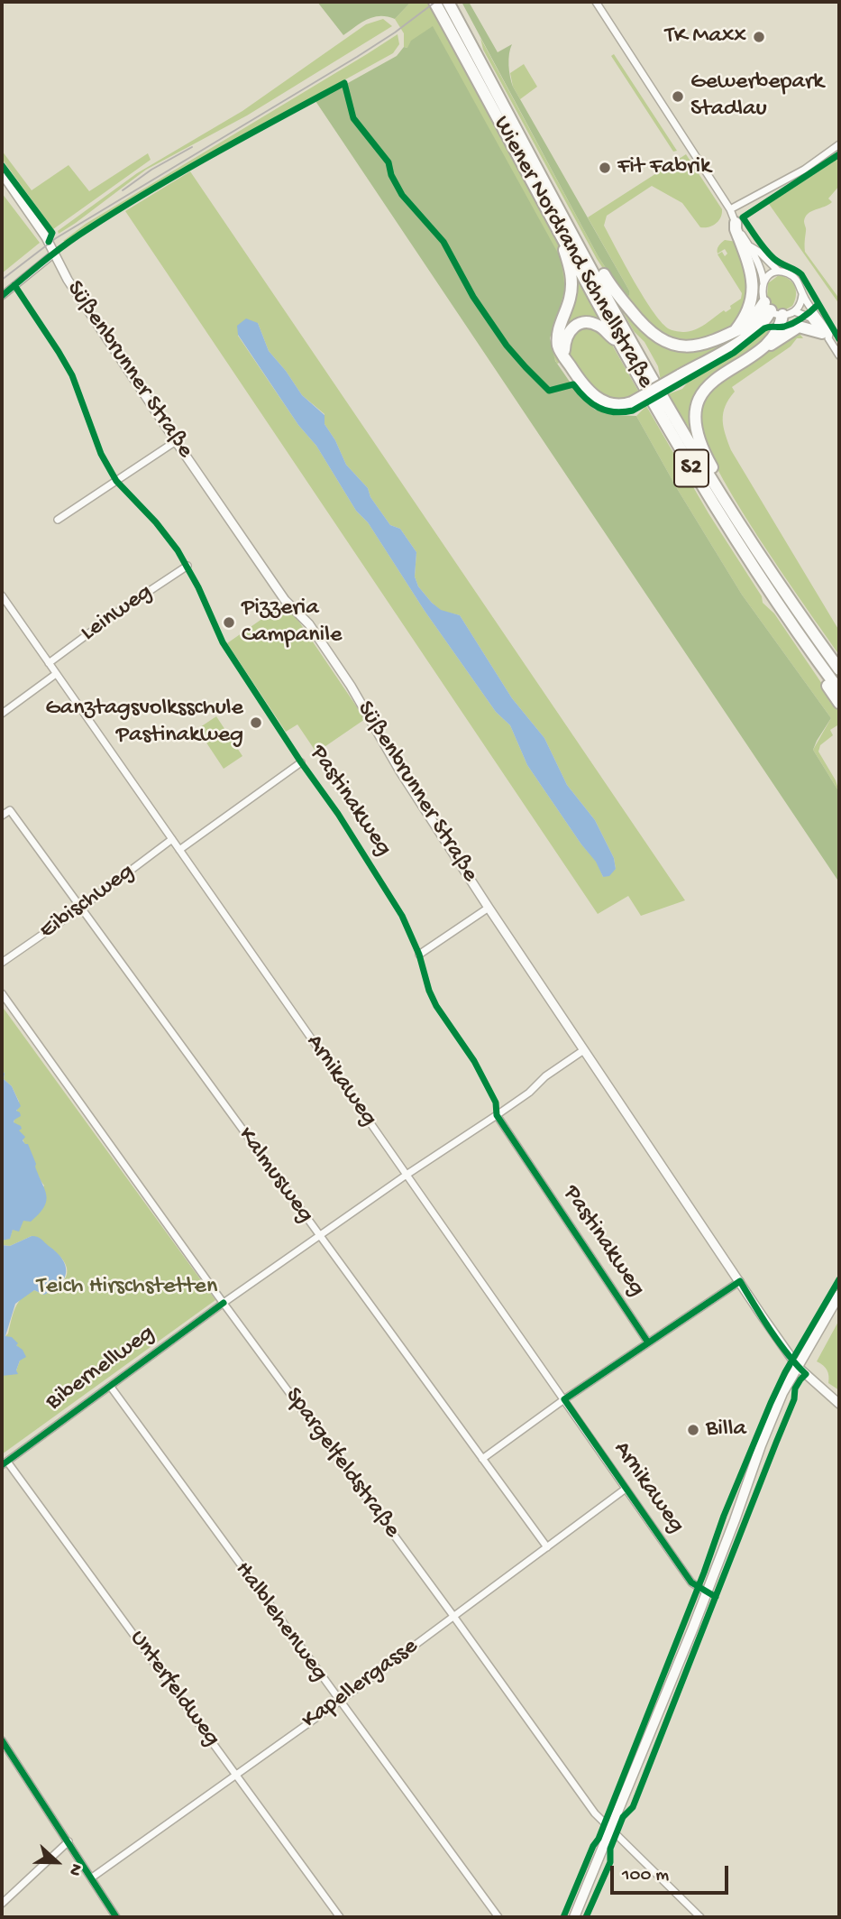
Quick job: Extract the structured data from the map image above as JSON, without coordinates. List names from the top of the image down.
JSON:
{
  "streets": {
    "highway": ["Wiener Nordrand Schnellstraße", "S2"],
    "street": [
      "Süßenbrunner Straße",
      "Leinweg",
      "Pastinakweg",
      "Eibischweg",
      "Arnikaweg",
      "Kalmusweg",
      "Bibernellweg",
      "Spargelfeldstraße",
      "Halblehenweg",
      "Kapellergasse",
      "Unterfeldweg"
    ]
  },
  "crossings": [
    ["Süßenbrunner Straße", "Bibernellweg"],
    ["Leinweg", "Arnikaweg"],
    ["Pastinakweg", "Bibernellweg"],
    ["Eibischweg", "Arnikaweg"],
    ["Eibischweg", "Kalmusweg"],
    ["Arnikaweg", "Bibernellweg"],
    ["Arnikaweg", "Kapellergasse"],
    ["Kalmusweg", "Bibernellweg"],
    ["Kalmusweg", "Kapellergasse"],
    ["Bibernellweg", "Spargelfeldstraße"],
    ["Bibernellweg", "Halblehenweg"],
    ["Bibernellweg", "Unterfeldweg"],
    ["Spargelfeldstraße", "Kapellergasse"],
    ["Halblehenweg", "Kapellergasse"],
    ["Kapellergasse", "Unterfeldweg"]
  ],
  "parks": ["Teich Hirschstetten"],
  "places": [
    "TK Maxx",
    "Gewerbepark Stadlau",
    "Fit Fabrik",
    "Pizzeria Campanile",
    "Ganztagsvolksschule Pastinakweg",
    "Billa"
  ],
  "scale_bar": "100 m",
  "north": "right"
}
